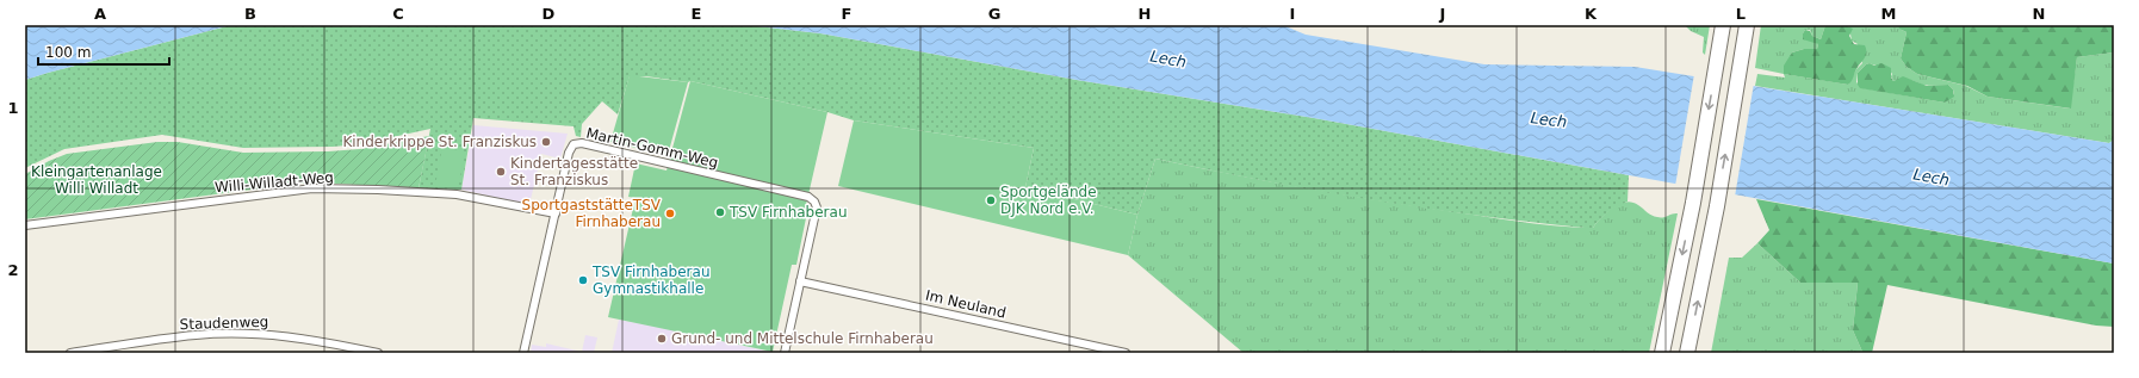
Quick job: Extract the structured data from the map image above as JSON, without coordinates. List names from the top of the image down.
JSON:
{
  "streets": {
    "street": [
      "Martin-Gomm-Weg",
      "Willi-Willadt-Weg",
      "Im Neuland",
      "Staudenweg"
    ]
  },
  "crossings": [
    ["Martin-Gomm-Weg", "Willi-Willadt-Weg"],
    ["Martin-Gomm-Weg", "Im Neuland"]
  ],
  "water": ["Lech"],
  "parks": ["Kleingartenanlage Willi Willadt"],
  "places": [
    "Kinderkrippe St. Franziskus",
    "Kindertagesstätte St. Franziskus",
    "Sportgelände DJK Nord e.V.",
    "TSV Firnhaberau",
    "SportgaststätteTSV Firnhaberau",
    "TSV Firnhaberau Gymnastikhalle",
    "Grund- und Mittelschule Firnhaberau"
  ],
  "scale_bar": "100 m",
  "grid": {
    "columns": [
      "A",
      "B",
      "C",
      "D",
      "E",
      "F",
      "G",
      "H",
      "I",
      "J",
      "K",
      "L",
      "M",
      "N"
    ],
    "rows": ["1", "2"]
  }
}
